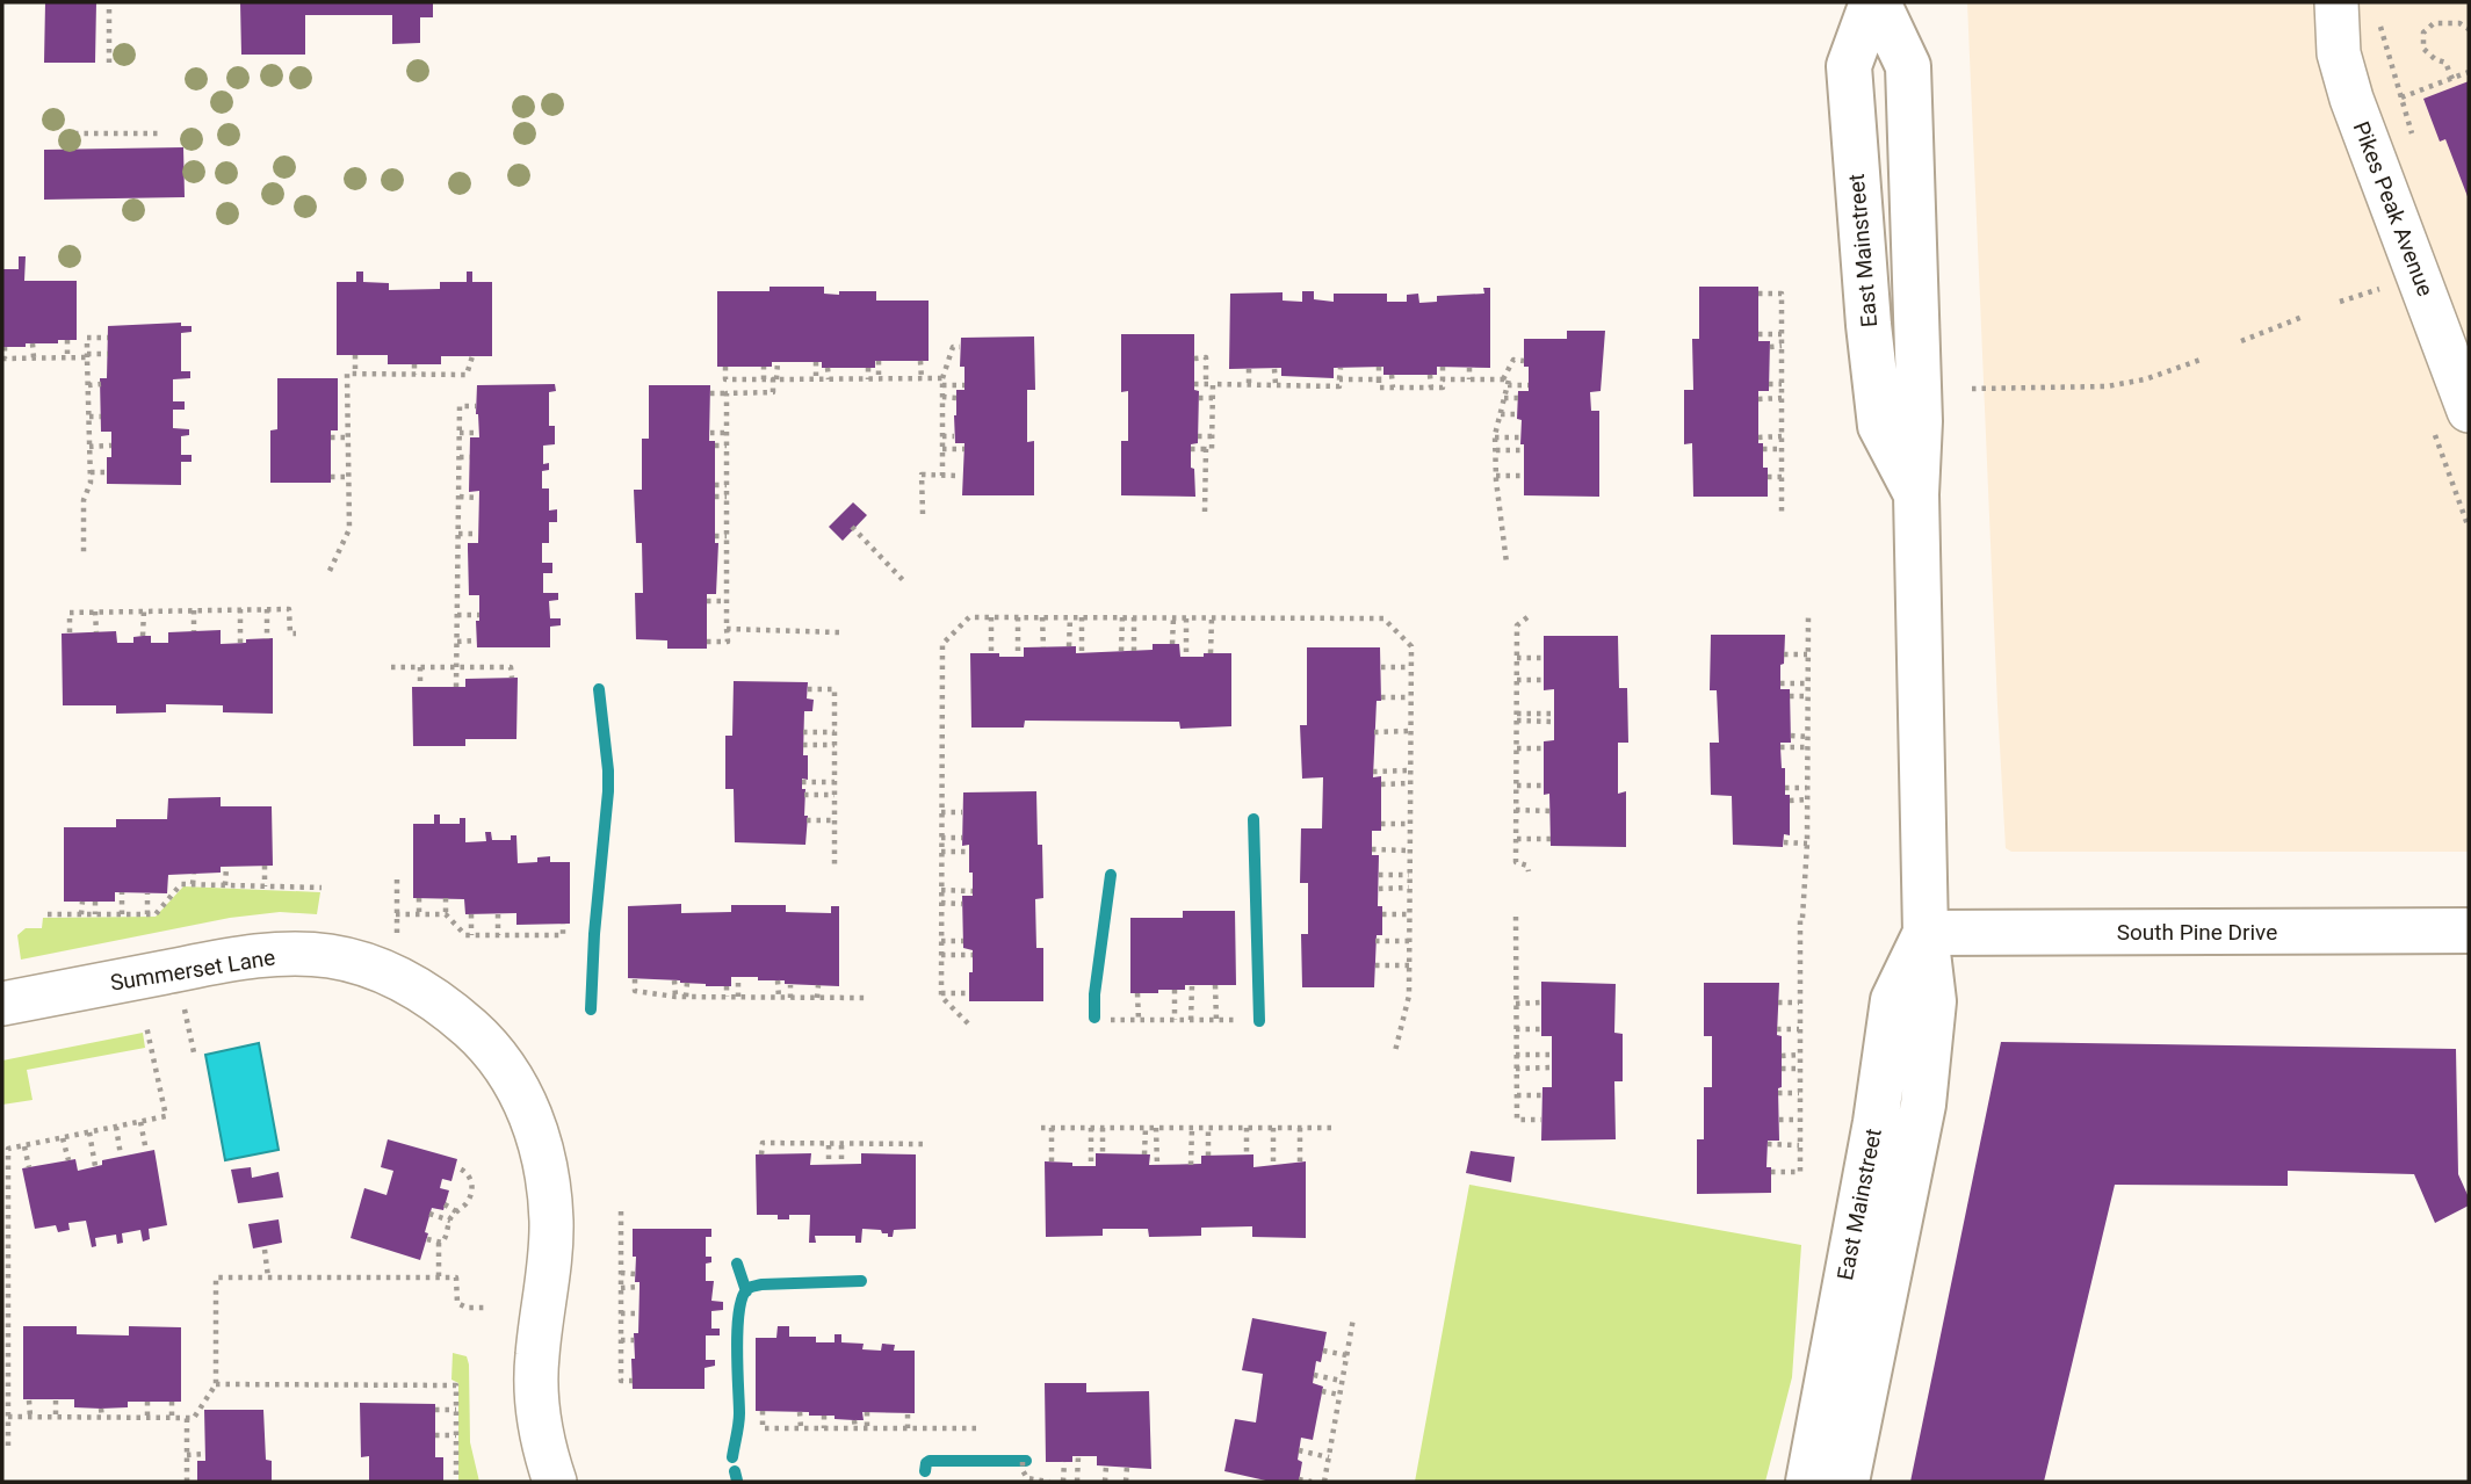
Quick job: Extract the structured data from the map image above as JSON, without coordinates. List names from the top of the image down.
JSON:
{
  "streets": {
    "main road": ["East Mainstreet", "South Pine Drive"],
    "street": ["Pikes Peak Avenue", "Summerset Lane"]
  },
  "crossings": [
    ["East Mainstreet", "South Pine Drive"]
  ]
}
